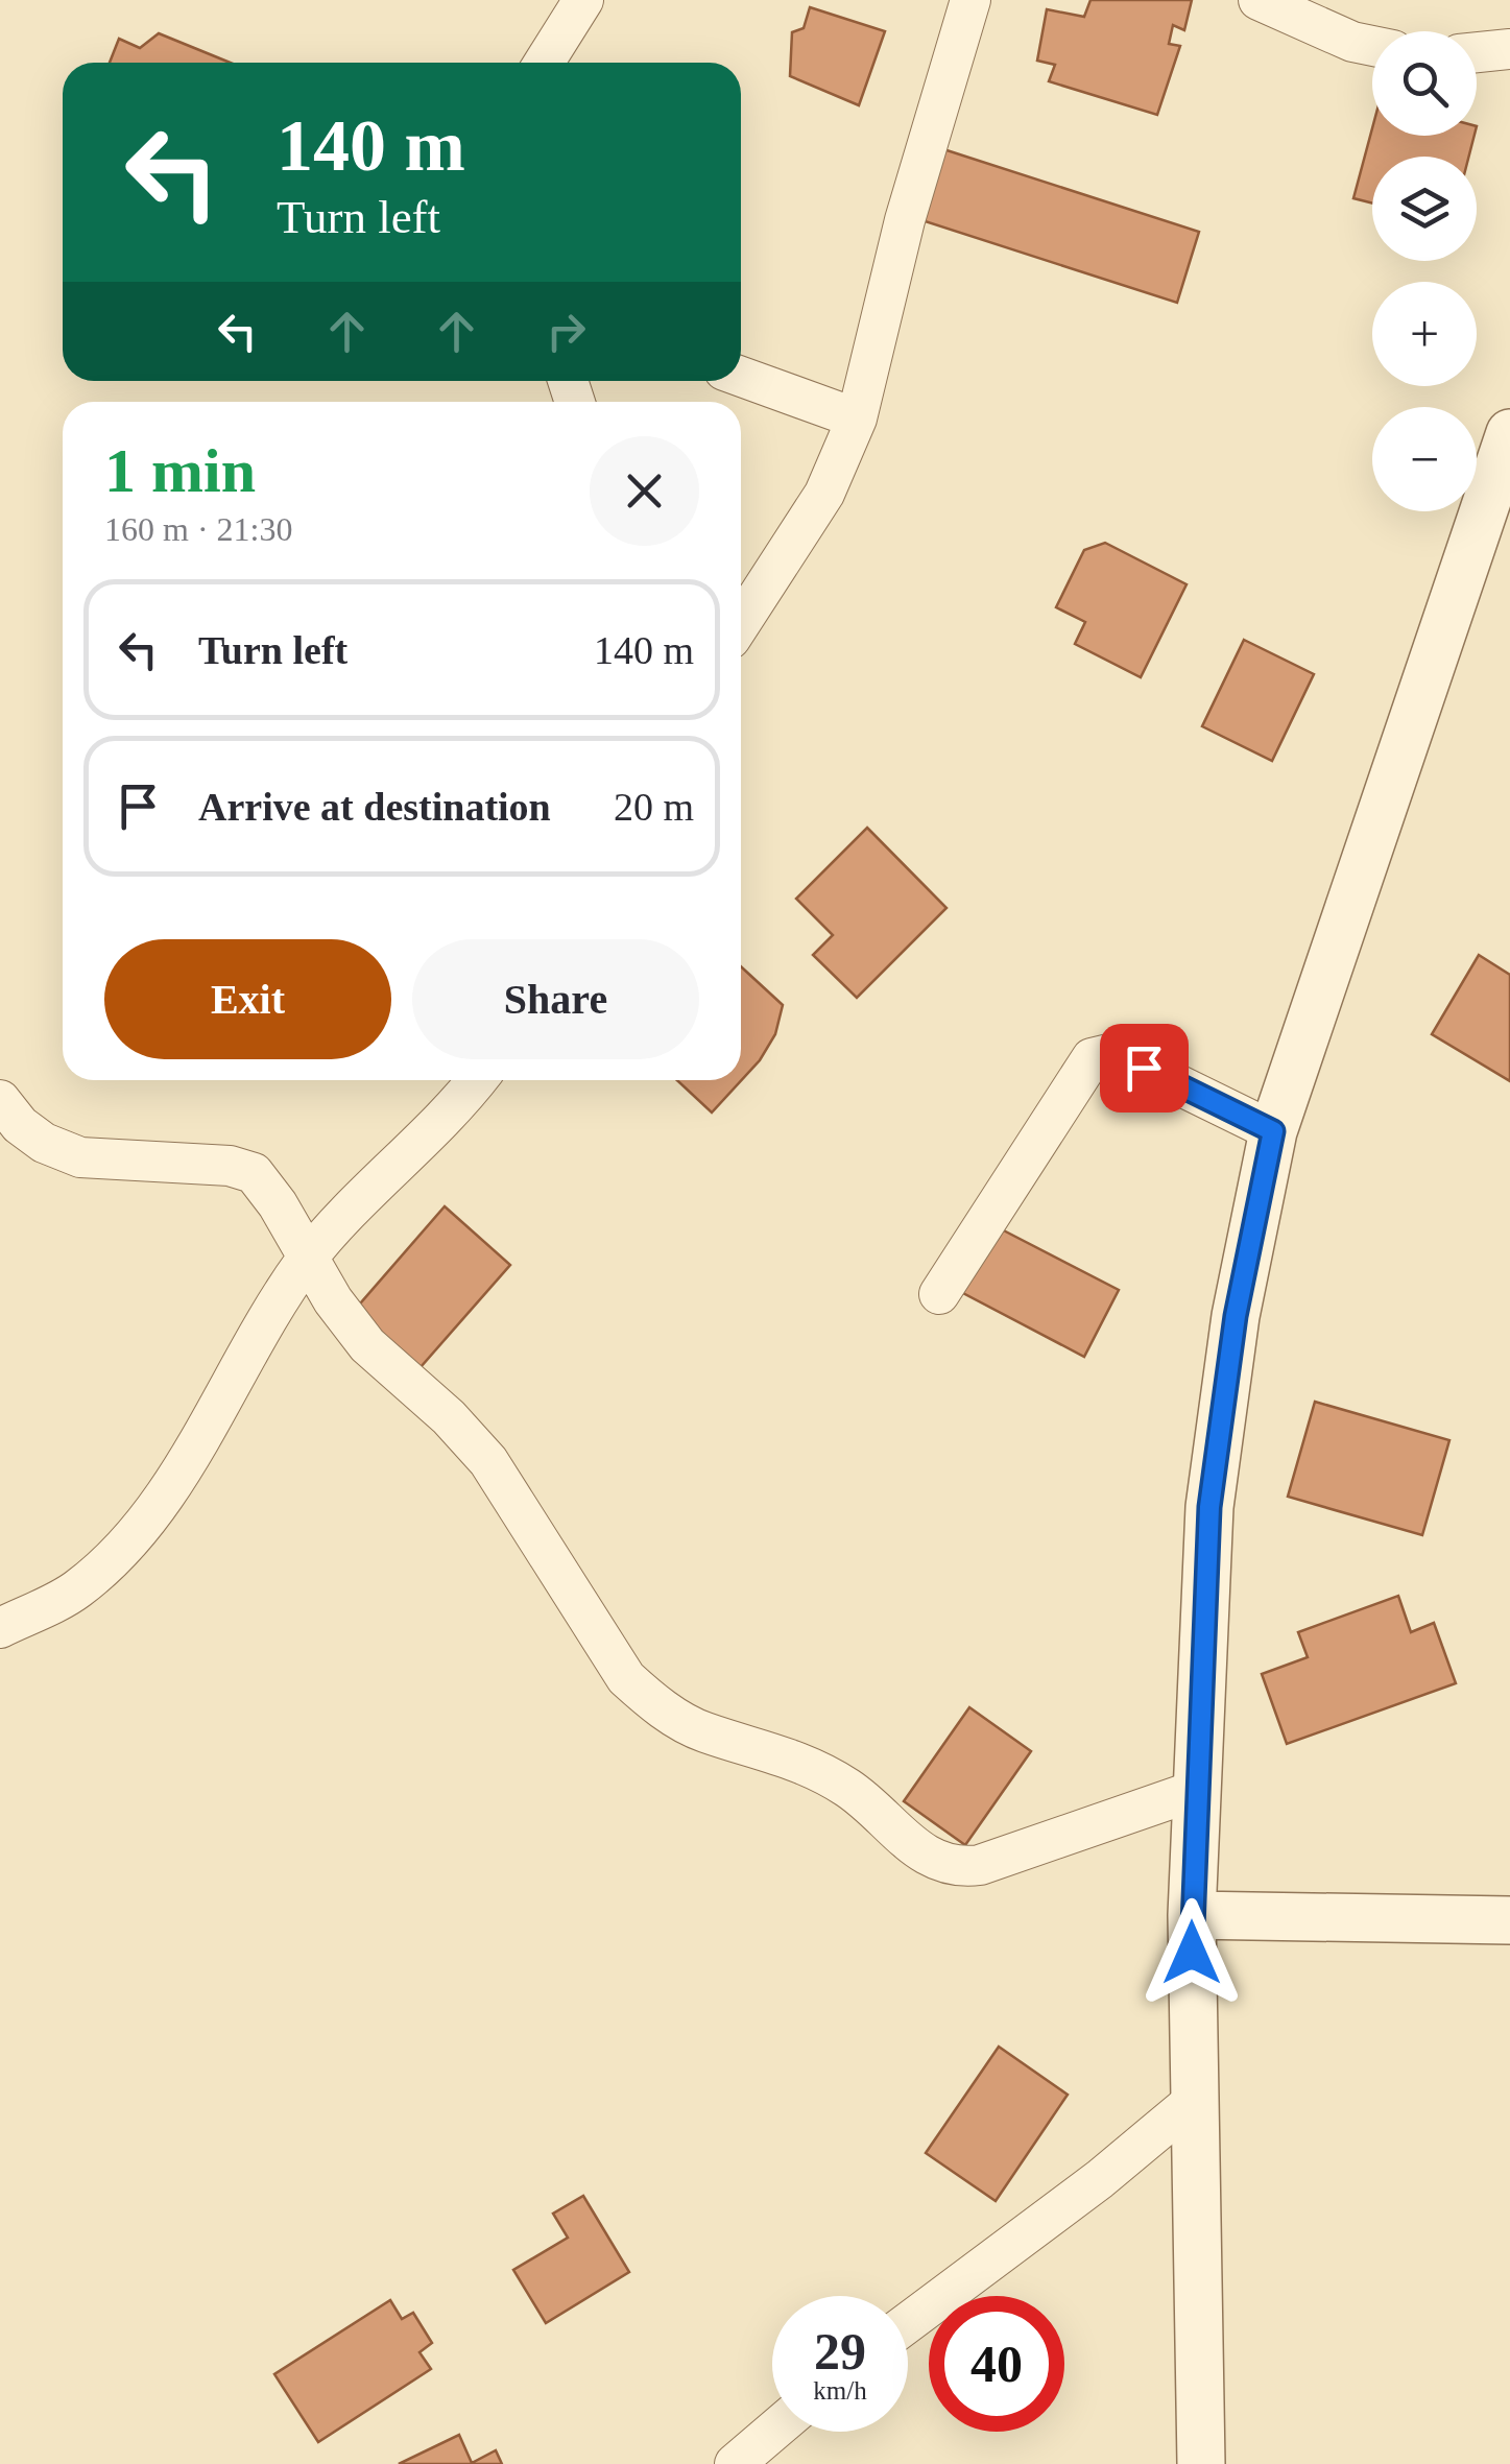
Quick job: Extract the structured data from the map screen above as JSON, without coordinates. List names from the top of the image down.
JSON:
{
  "page": {
    "map_buttons": ["+", "−"],
    "turn": ["140 m", "Turn left"],
    "heading": ["1 min", "160 m · 21:30"],
    "list": [
      {
        "name": "Turn left",
        "value": "140 m"
      },
      {
        "name": "Arrive at destination",
        "value": "20 m"
      }
    ],
    "buttons": ["Exit", "Share"],
    "speed": "29 km/h",
    "limit": "40"
  }
}
